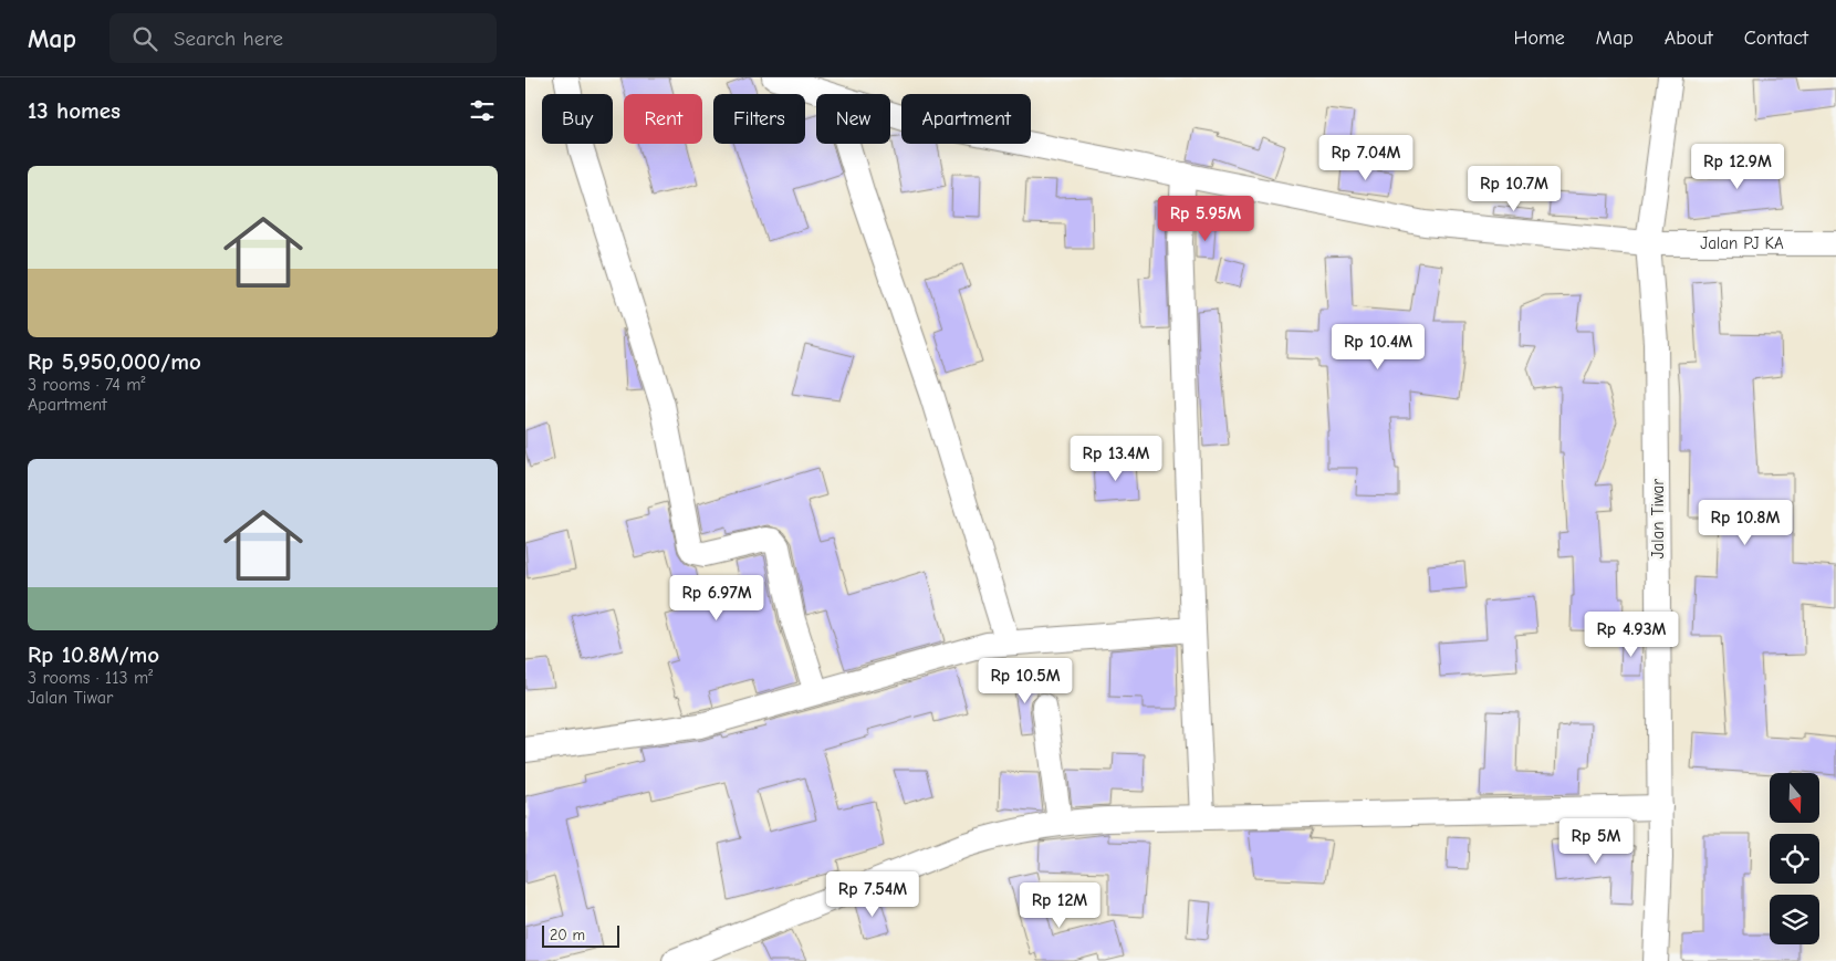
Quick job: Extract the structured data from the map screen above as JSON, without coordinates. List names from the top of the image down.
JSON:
{
  "streets": {
    "street": ["Jalan PJ KA", "Jalan Tiwar"]
  },
  "crossings": [
    ["Jalan PJ KA", "Jalan Tiwar"]
  ],
  "scale_bar": "20 m",
  "north": "bottom",
  "page": {
    "header": "Map",
    "search": "Search here",
    "nav": [
      "Home",
      "Map",
      "About",
      "Contact"
    ],
    "heading": "13 homes",
    "chip": [
      "Buy",
      "Rent",
      "Filters",
      "New",
      "Apartment"
    ],
    "price": [
      "Rp 7.04M",
      "Rp 12.9M",
      "Rp 10.7M",
      "Rp 5.95M",
      "Rp 10.4M",
      "Rp 13.4M",
      "Rp 10.8M",
      "Rp 6.97M",
      "Rp 4.93M",
      "Rp 10.5M",
      "Rp 5M",
      "Rp 7.54M",
      "Rp 12M"
    ],
    "list": [
      {
        "name": "Rp 5,950,000/mo",
        "note": "3 rooms · 74 m² · Apartment"
      },
      {
        "name": "Rp 10.8M/mo",
        "note": "3 rooms · 113 m² · Jalan Tiwar"
      }
    ],
    "scale": "20 m"
  }
}
